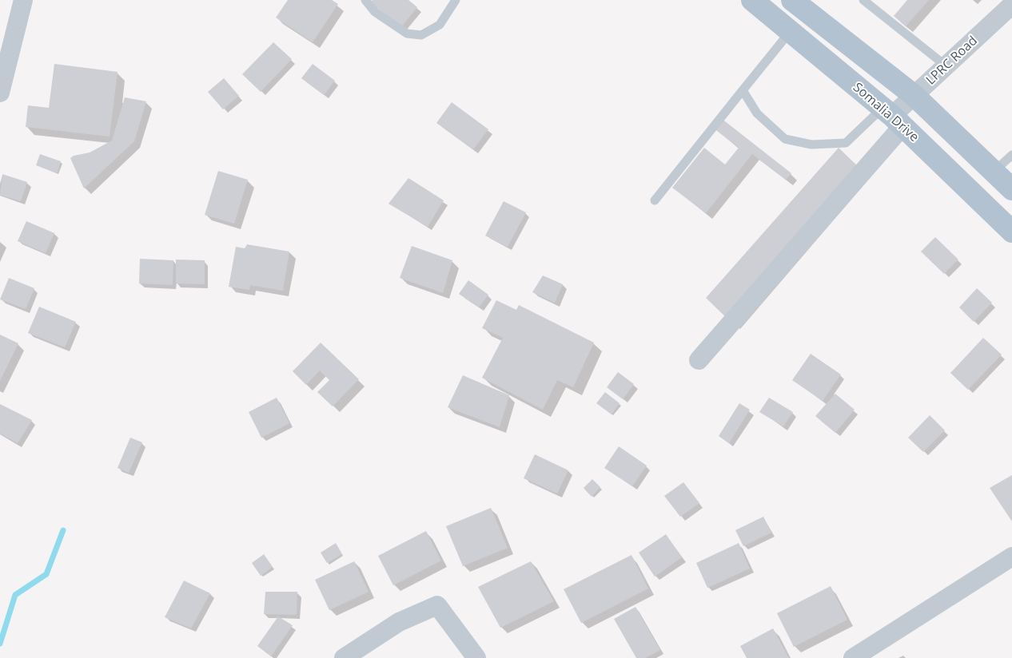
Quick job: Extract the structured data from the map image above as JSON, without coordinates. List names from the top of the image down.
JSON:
{
  "streets": {
    "main road": ["Somalia Drive"],
    "street": ["LPRC Road"]
  },
  "crossings": [
    ["LPRC Road", "Somalia Drive"]
  ]
}
